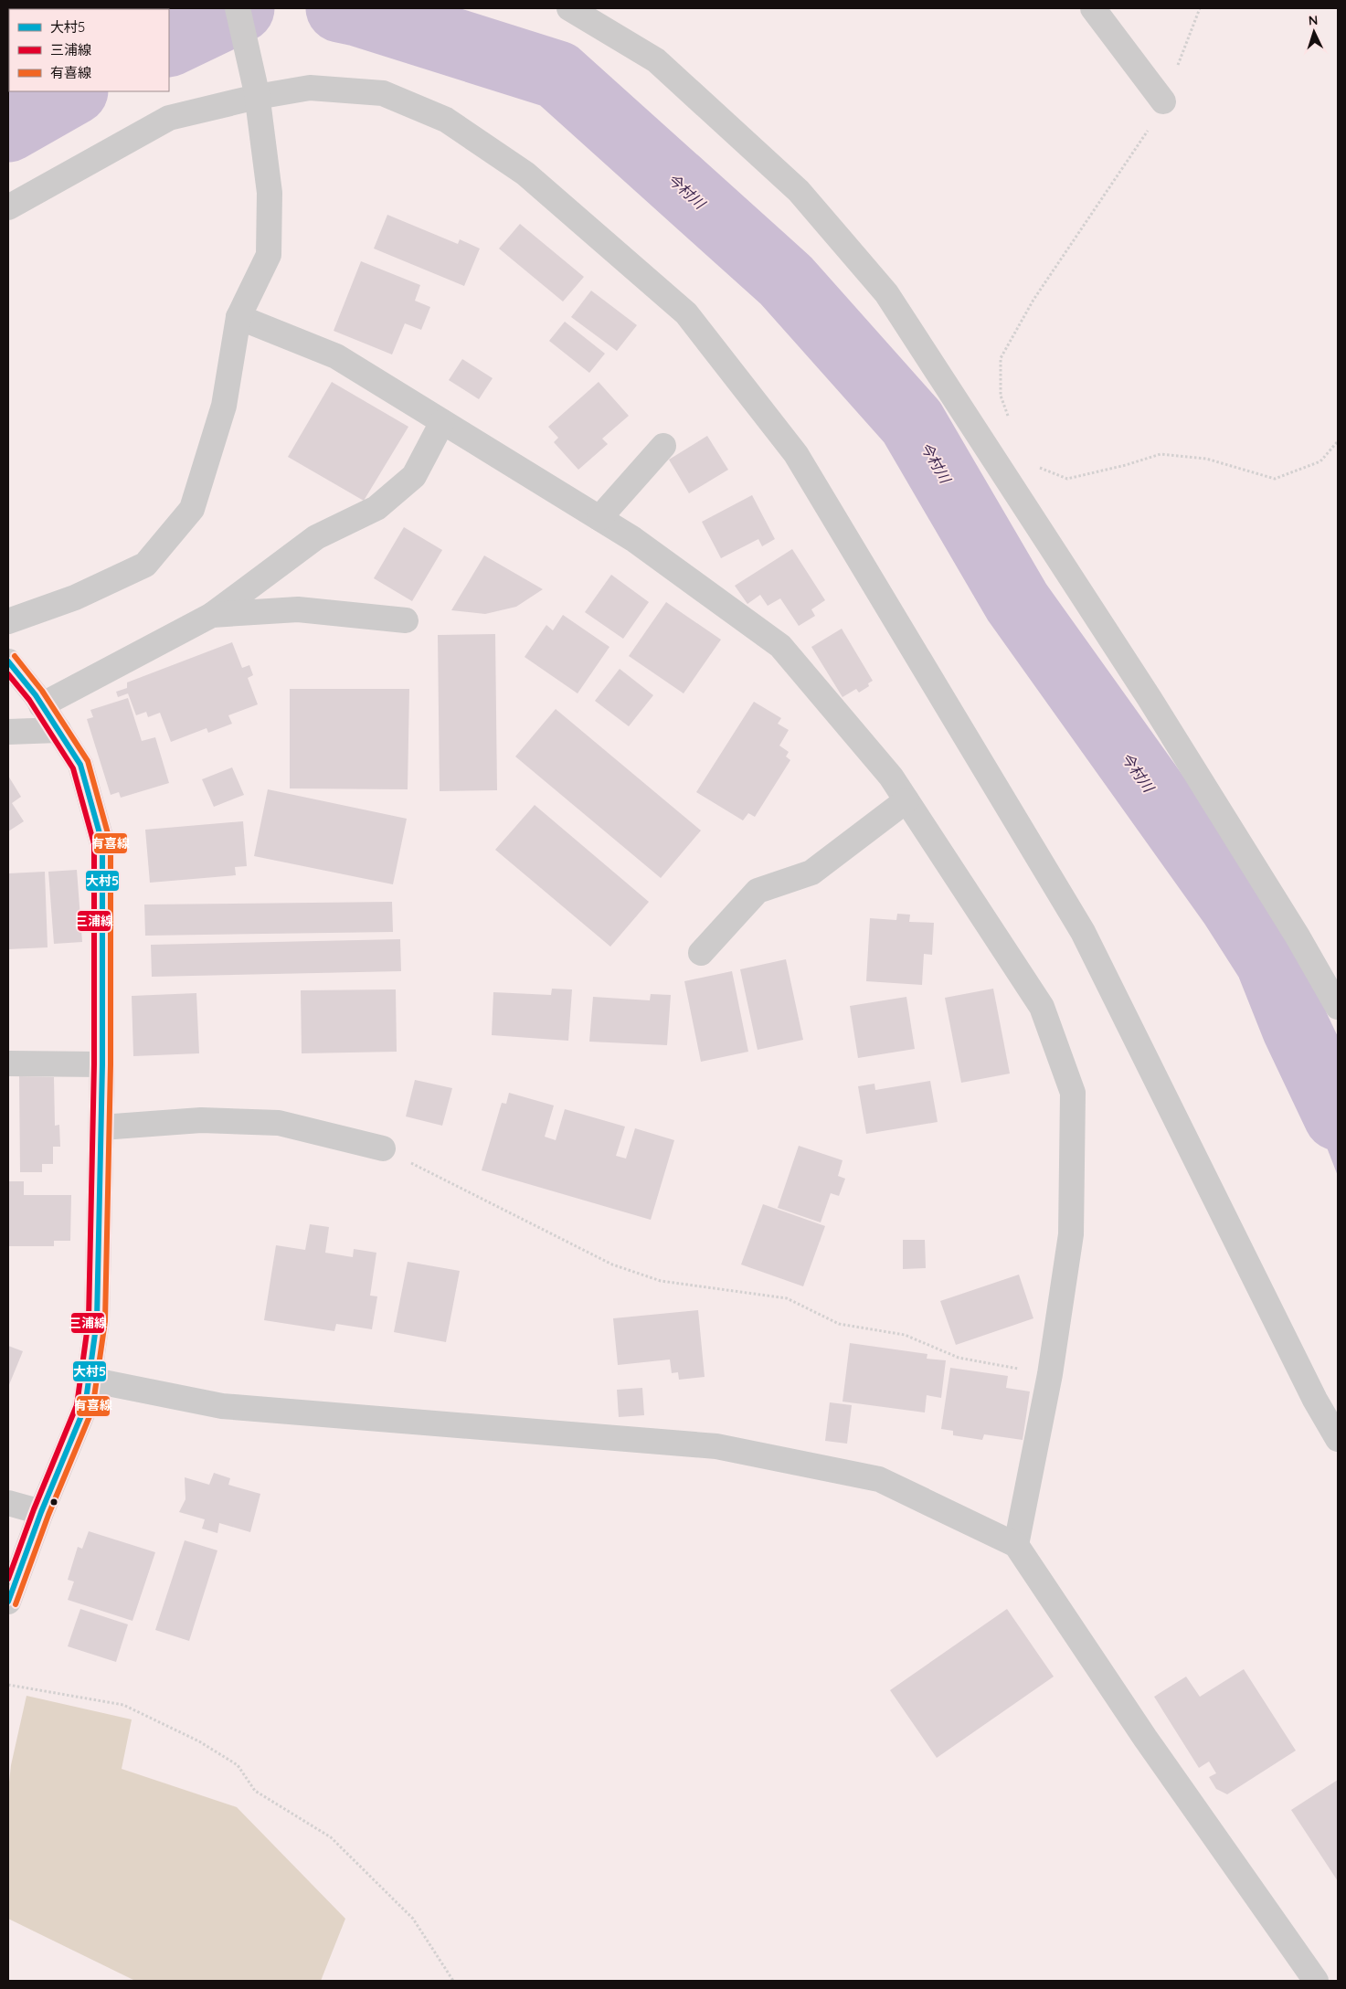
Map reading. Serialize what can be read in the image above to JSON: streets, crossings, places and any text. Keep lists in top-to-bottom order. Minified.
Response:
{"water":["今村川"],"lines":["transit line 有喜線","transit line 大村5","transit line 三浦線"],"legend":["大村5","三浦線","有喜線"],"north":"top"}
